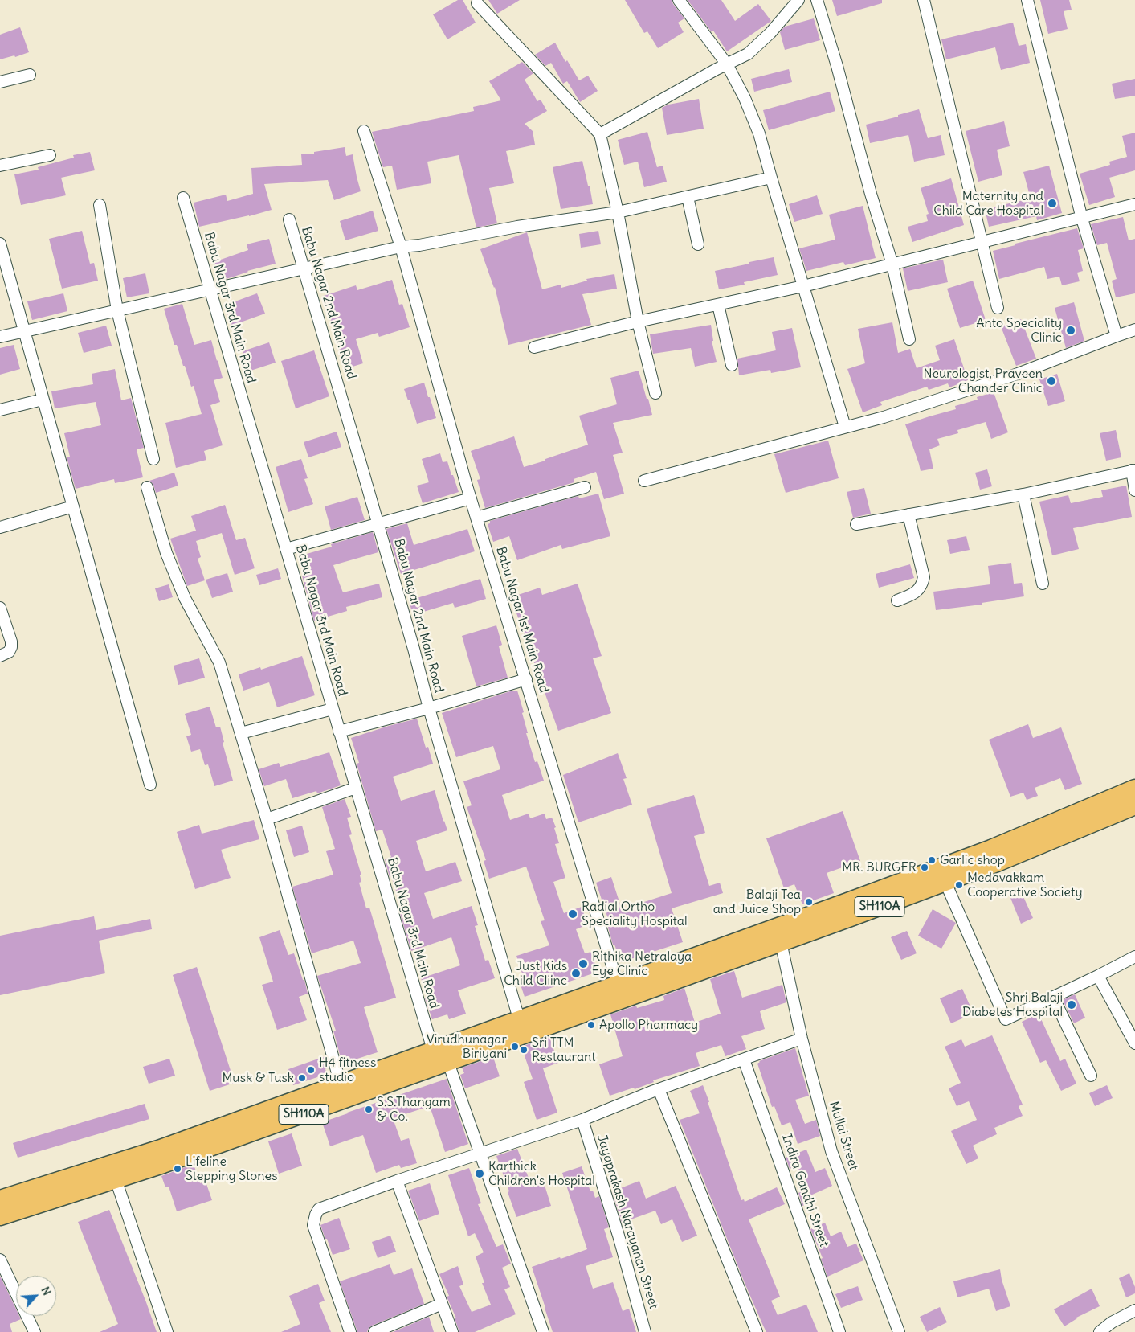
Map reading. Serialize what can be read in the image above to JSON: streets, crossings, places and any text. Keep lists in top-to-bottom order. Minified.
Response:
{"streets":{"main road":["SH110A"],"street":["Babu Nagar 2nd Main Road","Babu Nagar 3rd Main Road","Babu Nagar 1st Main Road","Mullai Street","Indira Gandhi Street","Jayaprakash Narayanan Street"]},"crossings":[["Babu Nagar 2nd Main Road","SH110A"],["Babu Nagar 3rd Main Road","SH110A"],["Babu Nagar 1st Main Road","SH110A"],["SH110A","Mullai Street"]],"places":["Maternity and Child Care Hospital","Anto Speciality Clinic","Neurologist, Praveen Chander Clinic","Garlic shop","MR. BURGER","Medavakkam Cooperative Society","Balaji Tea and Juice Shop","Radial Ortho Speciality Hospital","Rithika Netralaya Eye Clinic","Just Kids Child Cliinc","Shri Balaji Diabetes Hospital","Apollo Pharmacy","Virudhunagar Biriyani","Sri TTM Restaurant","H4 fitness studio","Musk & Tusk","S.S.Thangam & Co.","Lifeline Stepping Stones","Karthick Children's Hospital"],"north":"top right"}
